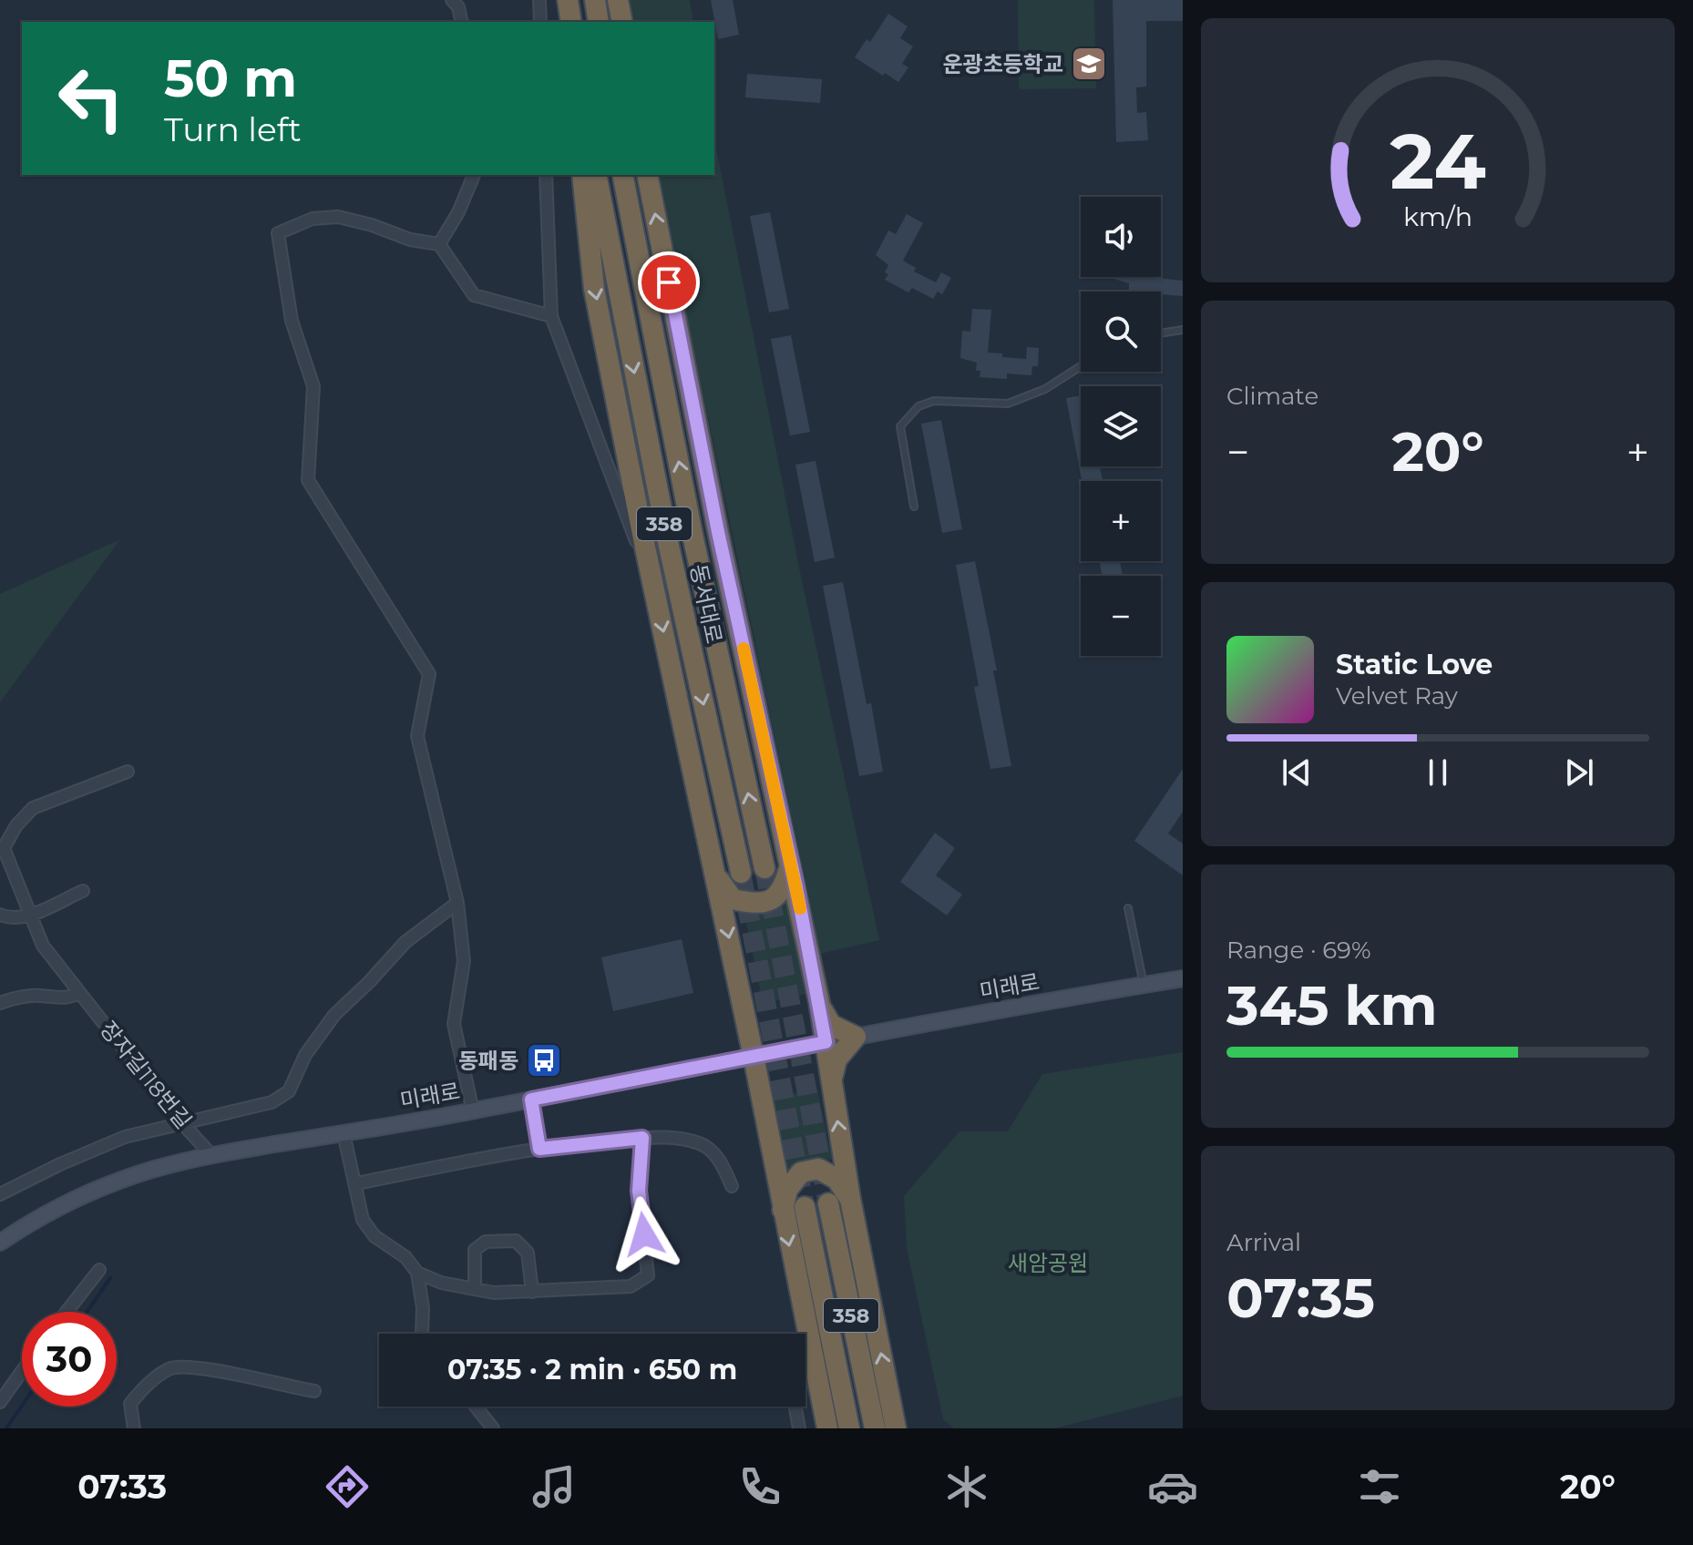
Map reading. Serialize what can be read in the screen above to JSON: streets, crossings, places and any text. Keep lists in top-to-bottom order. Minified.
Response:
{"streets":{"highway":["358","동서대로"],"main road":["미래로"],"street":["장자길118번길"]},"crossings":[["미래로","장자길118번길"]],"parks":["새암공원"],"places":{"school or university":["운광초등학교"],"bus stop":["동패동"]},"page":{"turn":["50 m","Turn left"],"map_buttons":["+","−"],"tile":["Climate",["Range · 69%","345 km"],["Arrival","07:35"]],"heat":["−","20°","+"],"song":["Static Love","Velvet Ray"],"limit":"30","trip":"07:35 · 2 min · 650 m","tabs":["07:33","20°"],"gauge":["24","km/h"]}}
